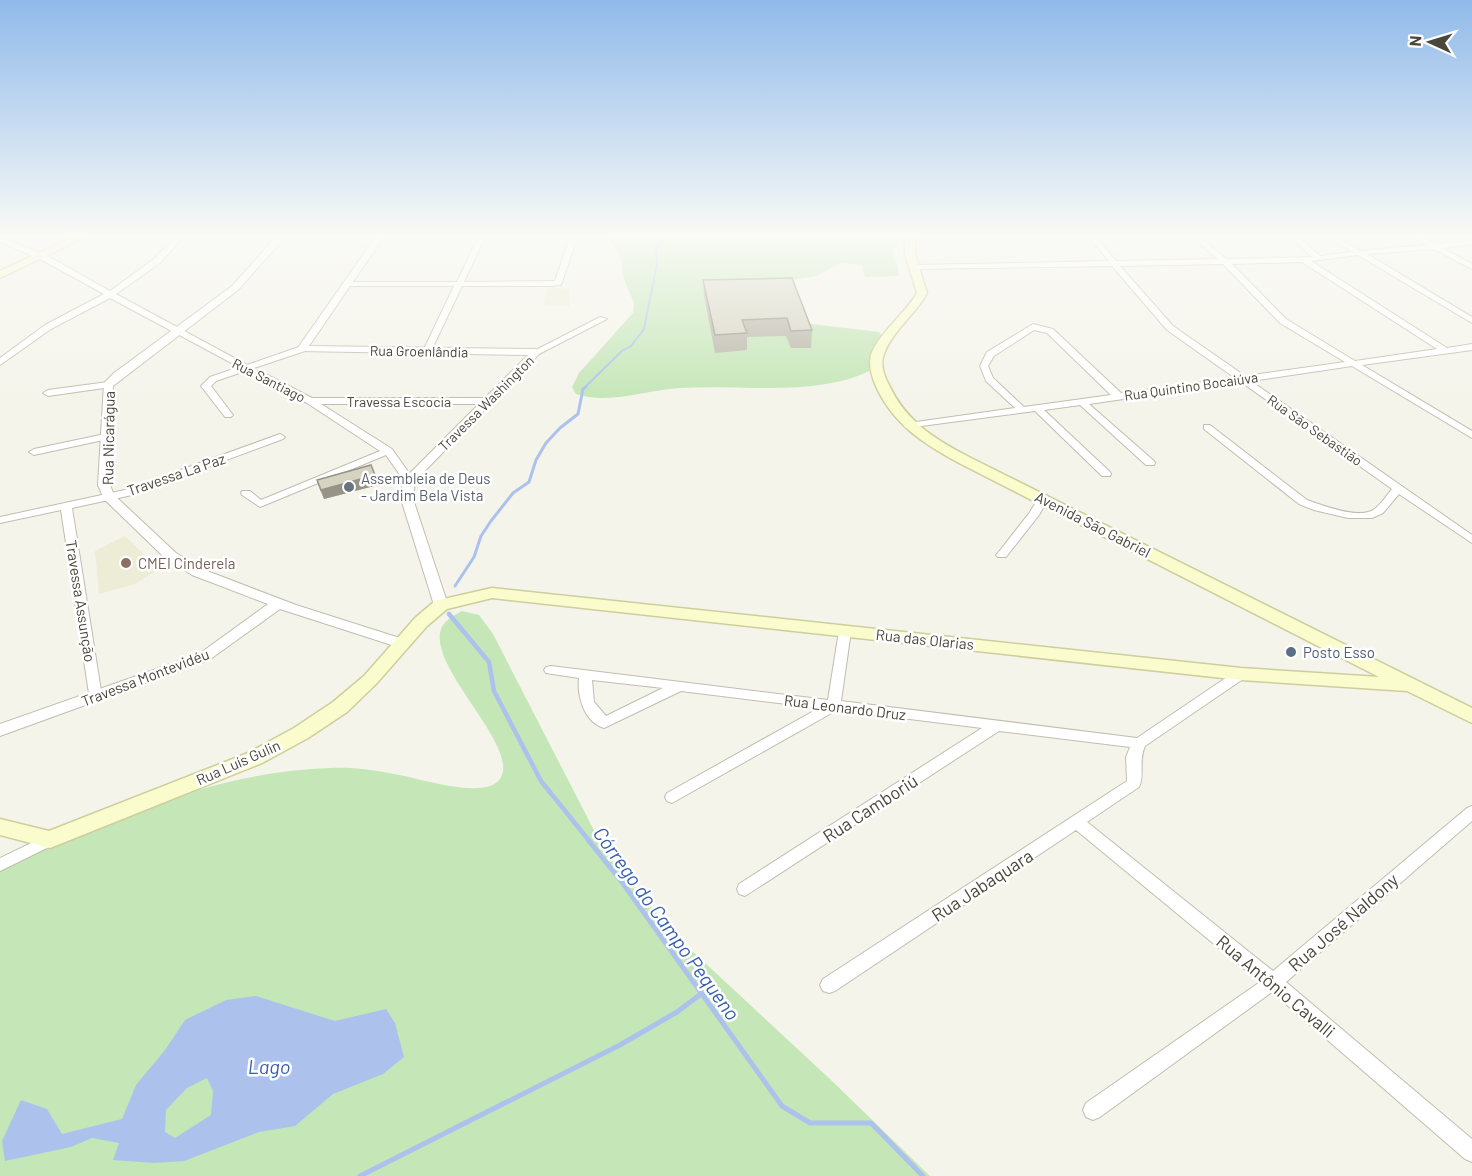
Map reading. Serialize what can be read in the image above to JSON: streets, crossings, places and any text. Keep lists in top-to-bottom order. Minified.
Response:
{"streets":{"main road":["Avenida São Gabriel","Rua das Olarias","Rua Luís Gulin"],"street":["Rua Groenlândia","Rua Santiago","Rua Quintino Bocaiúva","Travessa Escocia","Travessa Washington","Rua São Sebastião","Rua Nicarágua","Travessa La Paz","Travessa Assunção","Travessa Montevidéu","Rua Leonardo Druz","Rua Camboriú","Rua Jabaquara","Rua José Naldony","Rua Antônio Cavalli"]},"crossings":[["Rua Groenlândia","Travessa Washington"],["Rua Santiago","Travessa Escocia"],["Rua Santiago","Travessa Washington"],["Rua Santiago","Rua Nicarágua"],["Rua Quintino Bocaiúva","Rua São Sebastião"],["Rua Quintino Bocaiúva","Avenida São Gabriel"],["Travessa Escocia","Travessa Washington"],["Rua Nicarágua","Travessa La Paz"],["Rua Nicarágua","Travessa Montevidéu"],["Rua Nicarágua","Rua Luís Gulin"],["Travessa La Paz","Travessa Assunção"],["Avenida São Gabriel","Rua das Olarias"],["Travessa Assunção","Travessa Montevidéu"],["Rua das Olarias","Rua Luís Gulin"],["Rua Leonardo Druz","Rua Camboriú"],["Rua Leonardo Druz","Rua Jabaquara"],["Rua Jabaquara","Rua Antônio Cavalli"],["Rua José Naldony","Rua Antônio Cavalli"]],"water":["Córrego do Campo Pequeno","Lago"],"places":["Assembleia de Deus - Jardim Bela Vista","CMEI Cinderela","Posto Esso"],"north":"left"}
